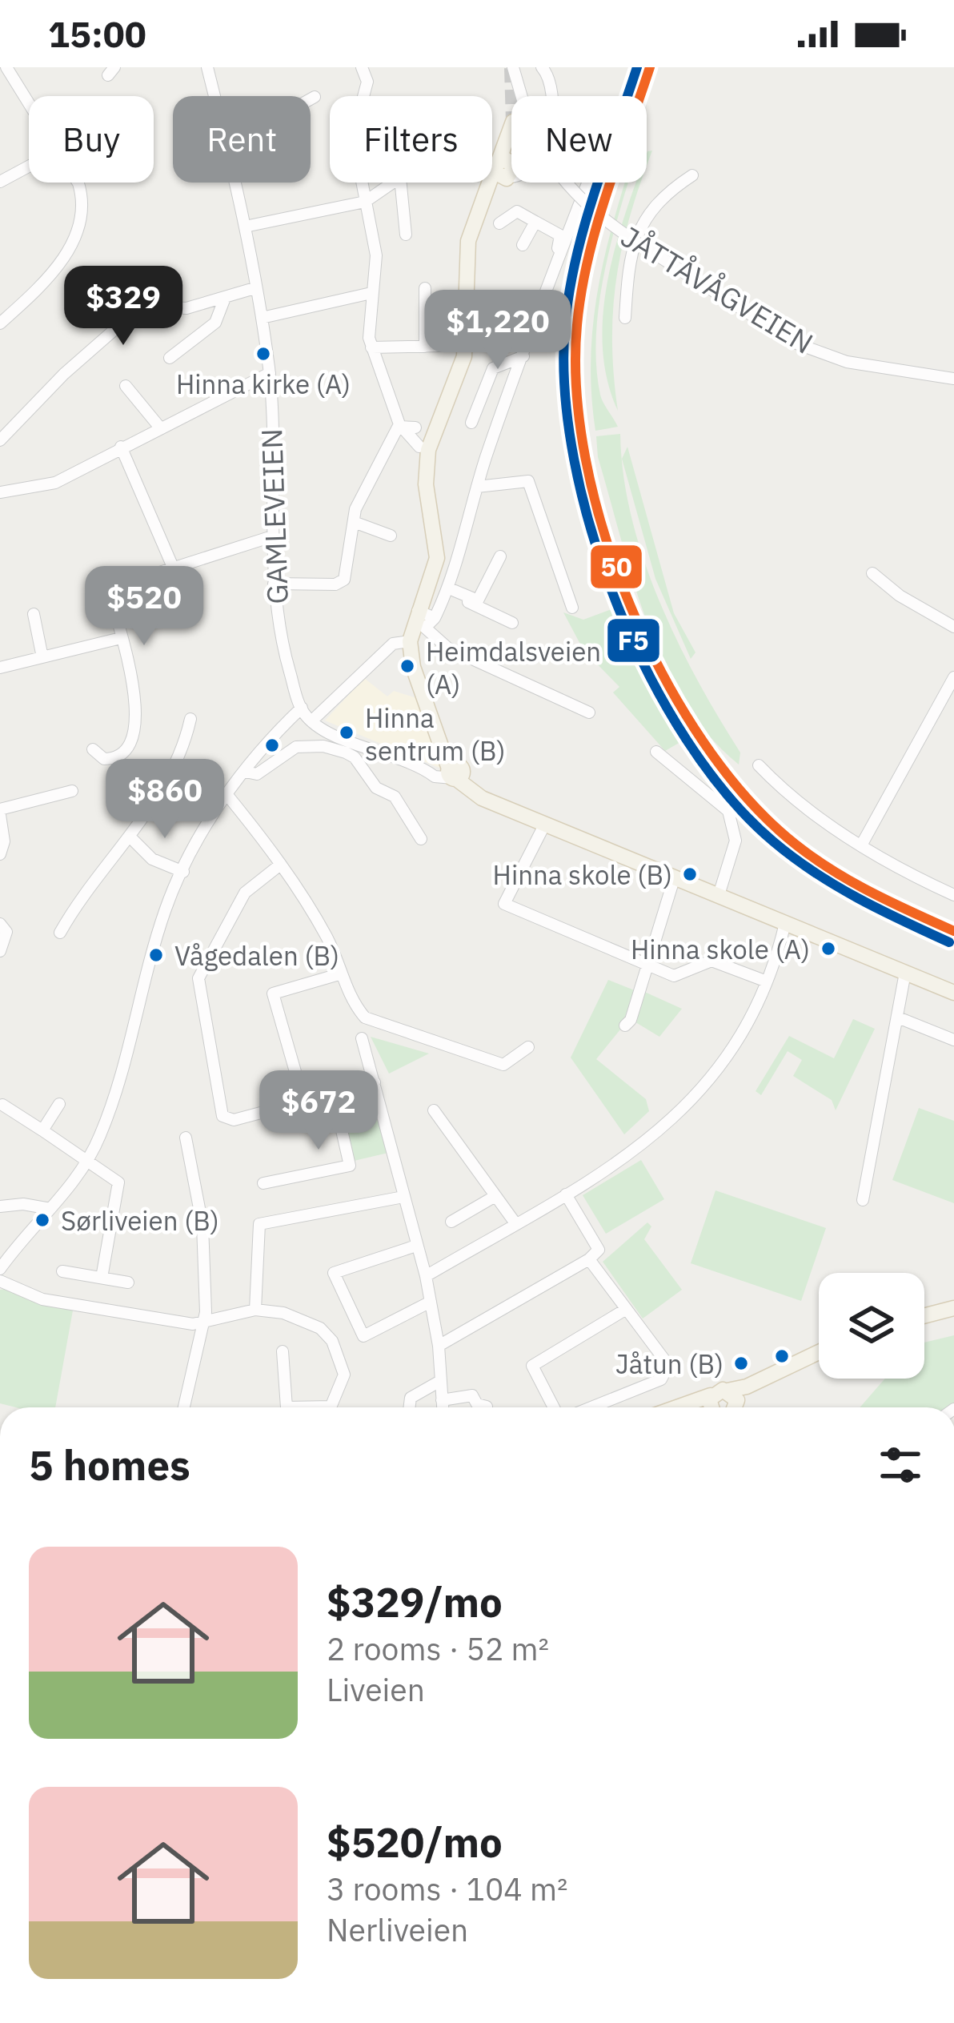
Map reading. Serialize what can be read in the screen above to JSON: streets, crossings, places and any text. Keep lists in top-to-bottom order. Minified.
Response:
{"streets":{"street":["JÅTTÅVÅGVEIEN","GAMLEVEIEN"]},"places":["Hinna kirke (A)","Heimdalsveien (A)","Hinna sentrum (B)","Hinna skole (B)","Hinna skole (A)","Vågedalen (B)","Sørliveien (B)","Jåtun (B)"],"lines":["transit line 50","transit line F5"],"page":{"status":"15:00","chip":["Buy","Rent","Filters","New"],"price":["$329","$1,220","$520","$860","$672"],"heading":"5 homes","list":[{"name":"$329/mo","note":"2 rooms · 52 m² · Liveien"},{"name":"$520/mo","note":"3 rooms · 104 m² · Nerliveien"}]}}
